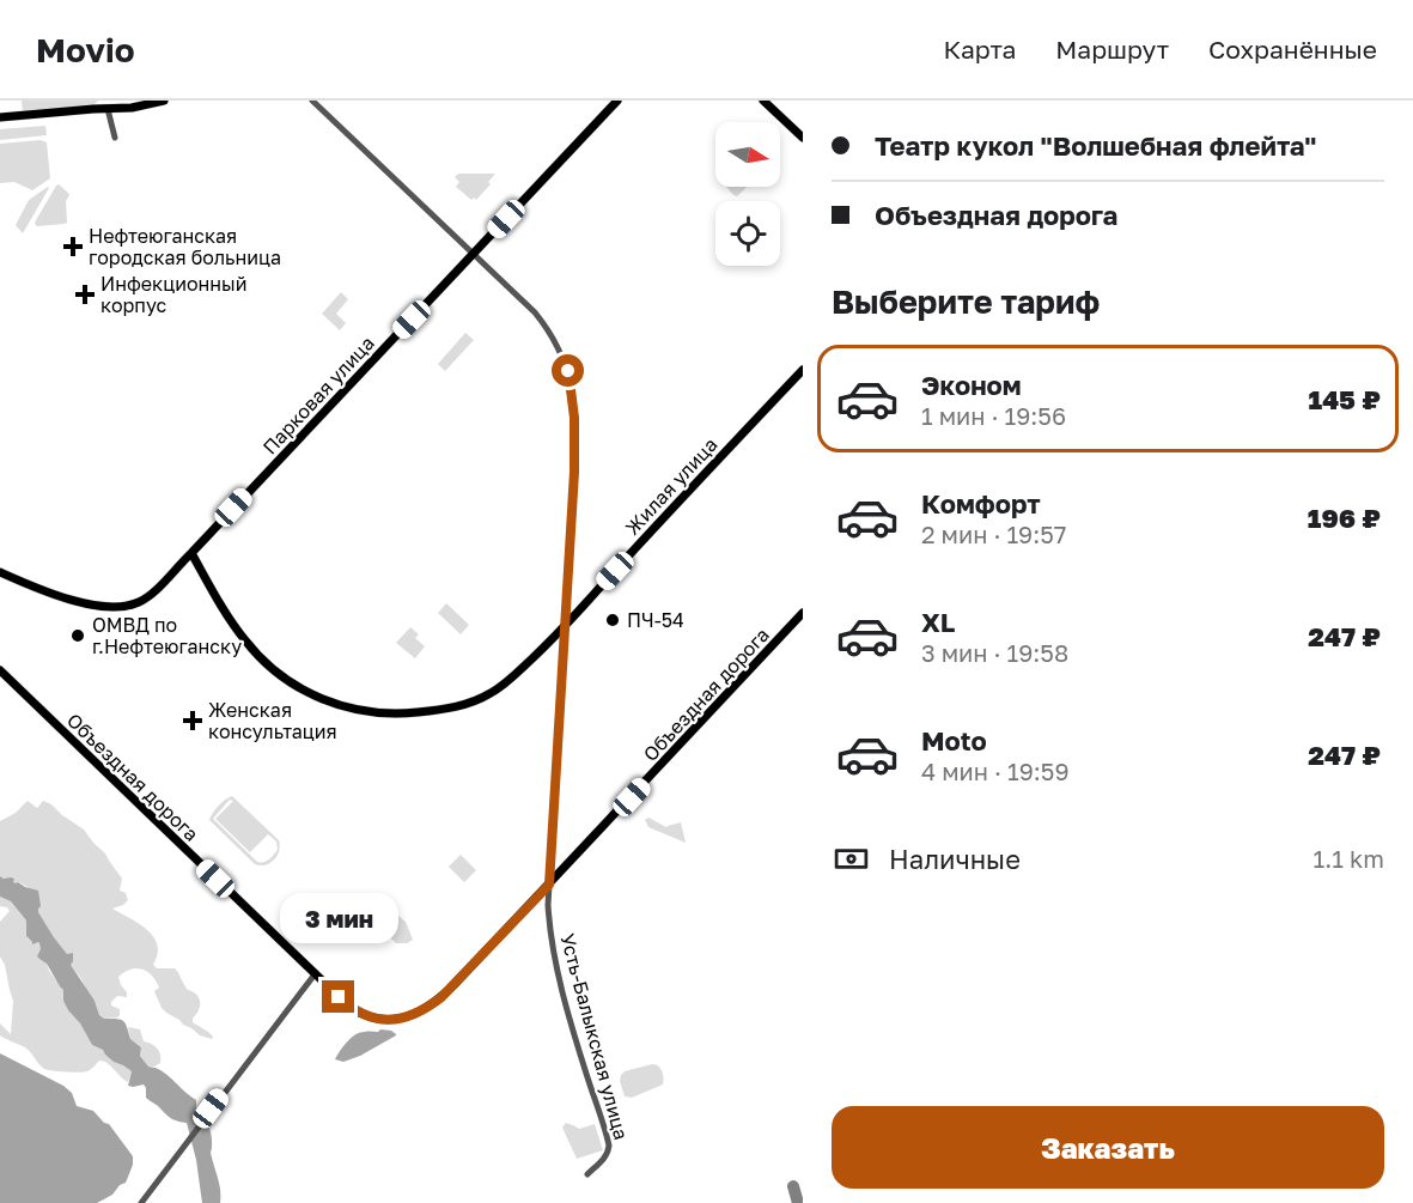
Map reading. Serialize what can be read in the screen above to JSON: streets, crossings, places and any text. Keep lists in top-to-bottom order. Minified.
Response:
{"streets":{"main road":["Парковая улица","Жилая улица","Объездная дорога"],"street":["Усть-Балыкская улица"]},"crossings":[["Парковая улица","Жилая улица"],["Парковая улица","Усть-Балыкская улица"],["Жилая улица","Усть-Балыкская улица"],["Объездная дорога","Усть-Балыкская улица"]],"places":{"health":["Нефтеюганская городская больница","Инфекционный корпус","Женская консультация"],"other":["ПЧ-54","ОМВД по г.Нефтеюганску"]},"north":"right","page":{"header":"Movio","nav":["Карта","Маршрут","Сохранённые"],"banner":["Театр кукол \"Волшебная флейта\"","Объездная дорога"],"heading":"Выберите тариф","list":[{"name":"Эконом","note":"1 мин · 19:56","value":"145 ₽"},{"name":"Комфорт","note":"2 мин · 19:57","value":"196 ₽"},{"name":"XL","note":"3 мин · 19:58","value":"247 ₽"},{"name":"Moto","note":"4 мин · 19:59","value":"247 ₽"}],"pay":["Наличные","1.1 km"],"bubble":"3 мин","buttons":"Заказать"}}
